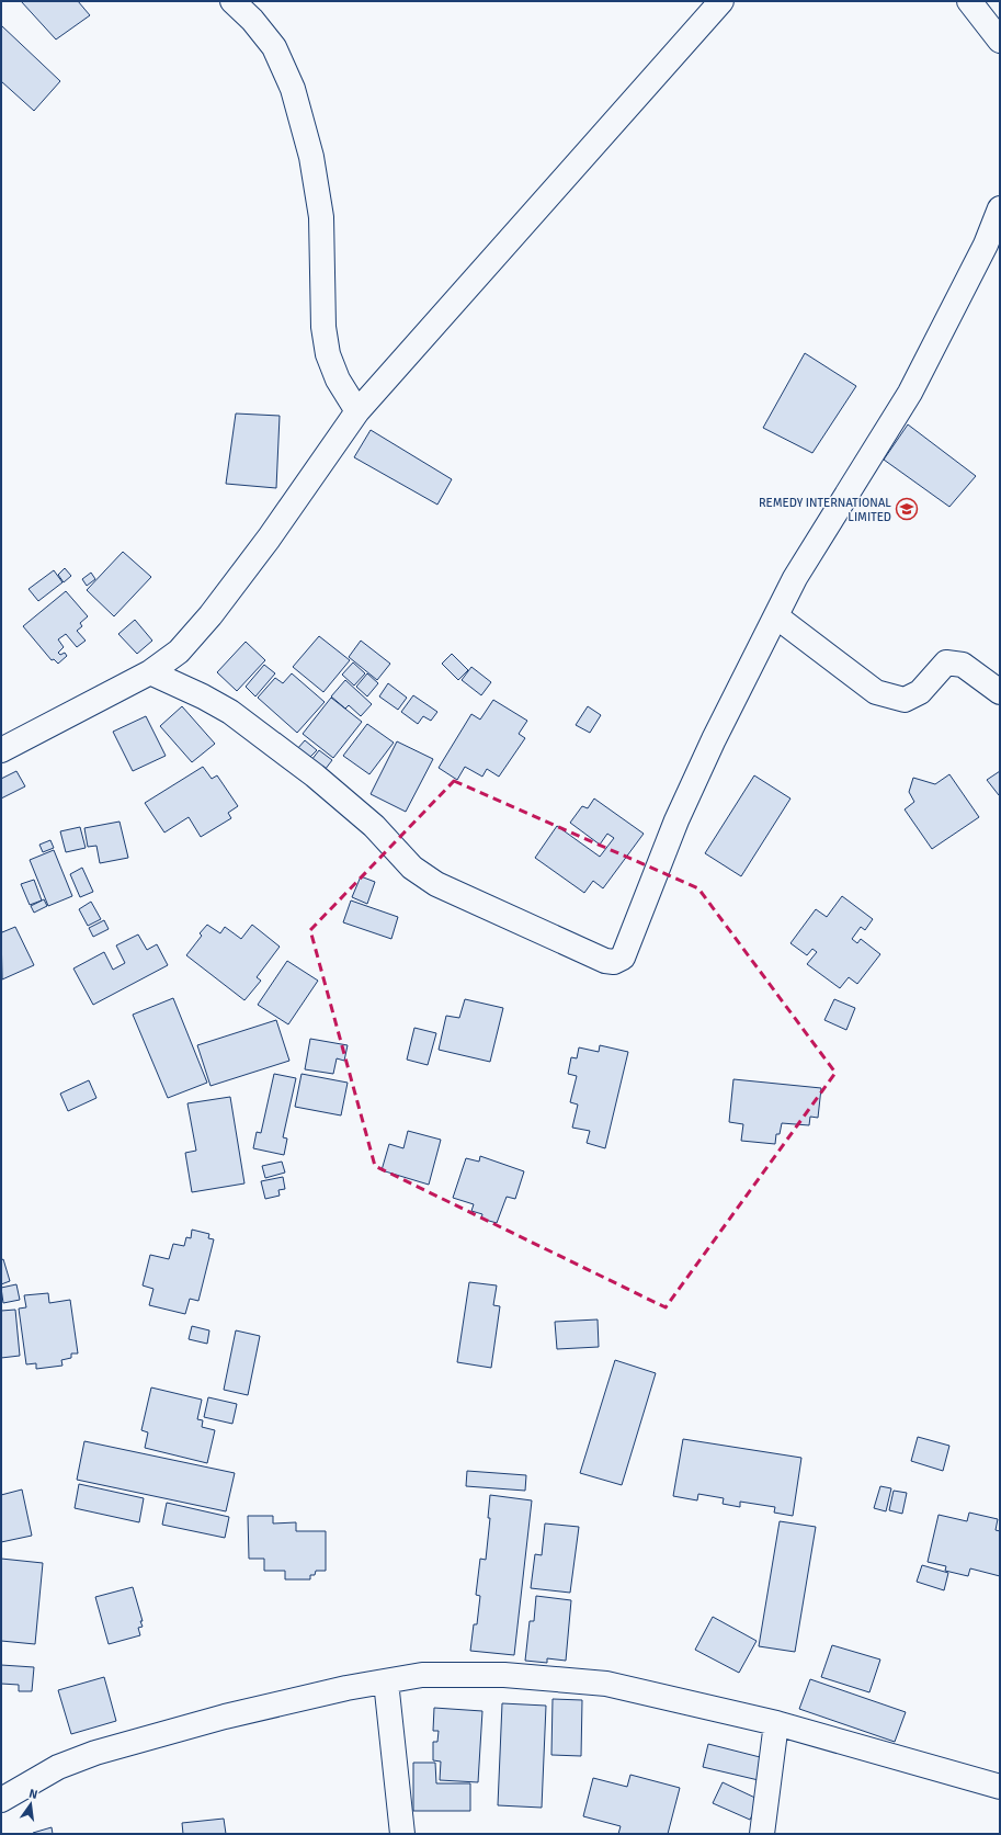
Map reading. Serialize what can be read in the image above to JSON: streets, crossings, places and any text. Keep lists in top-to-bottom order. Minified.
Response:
{"places":{"school or university":["REMEDY INTERNATIONAL LIMITED"]},"north":"top"}
